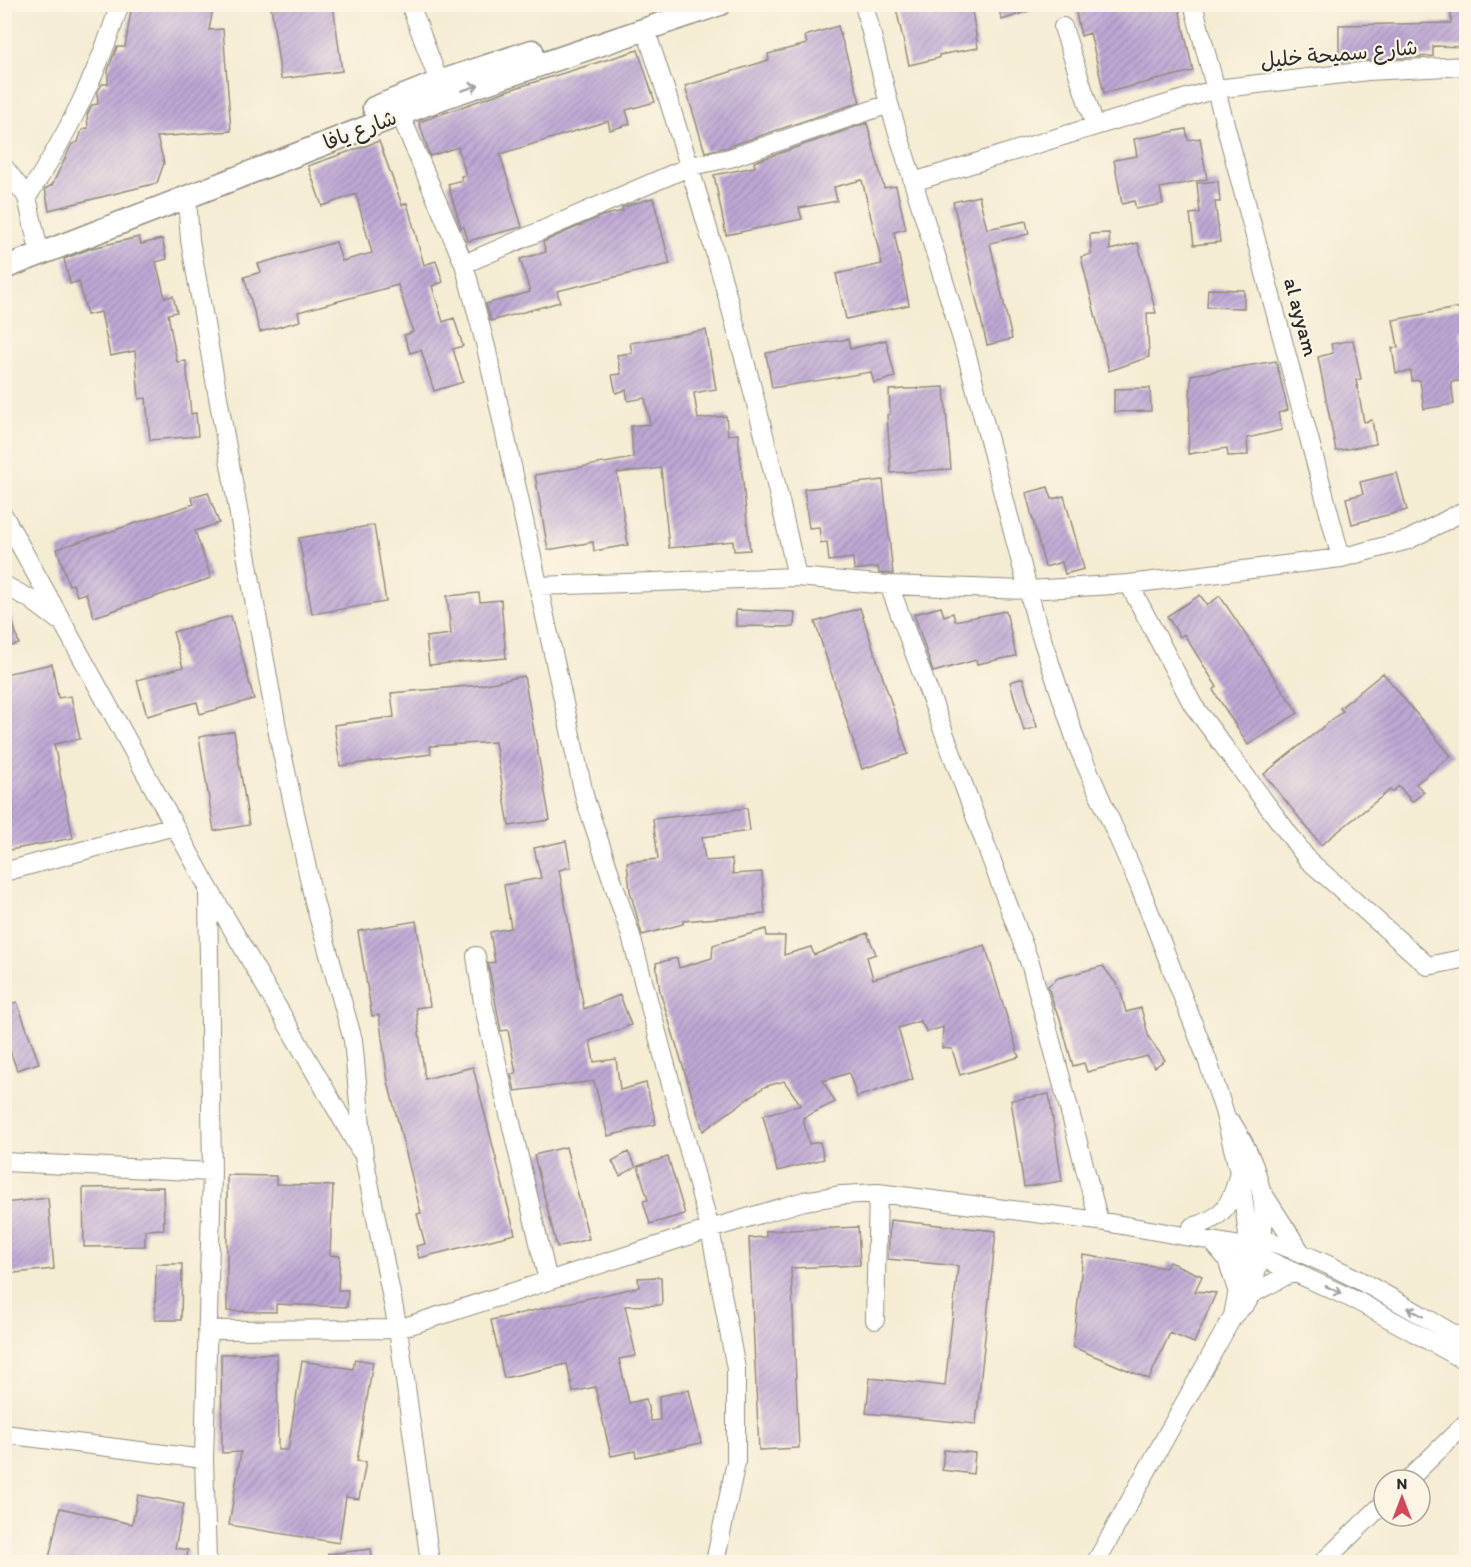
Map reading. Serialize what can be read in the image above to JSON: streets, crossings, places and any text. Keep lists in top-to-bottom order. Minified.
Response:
{"streets":{"main road":["شارع يافا"],"street":["شارع سميحة خليل","al ayyam"]},"crossings":[["شارع سميحة خليل","al ayyam"]],"north":"top"}
